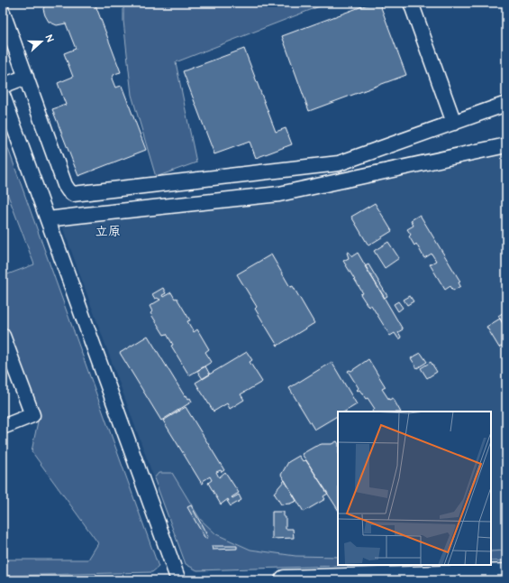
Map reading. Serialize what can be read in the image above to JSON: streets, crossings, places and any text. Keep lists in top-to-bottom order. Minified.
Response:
{"districts":["立原"],"north":"right"}
